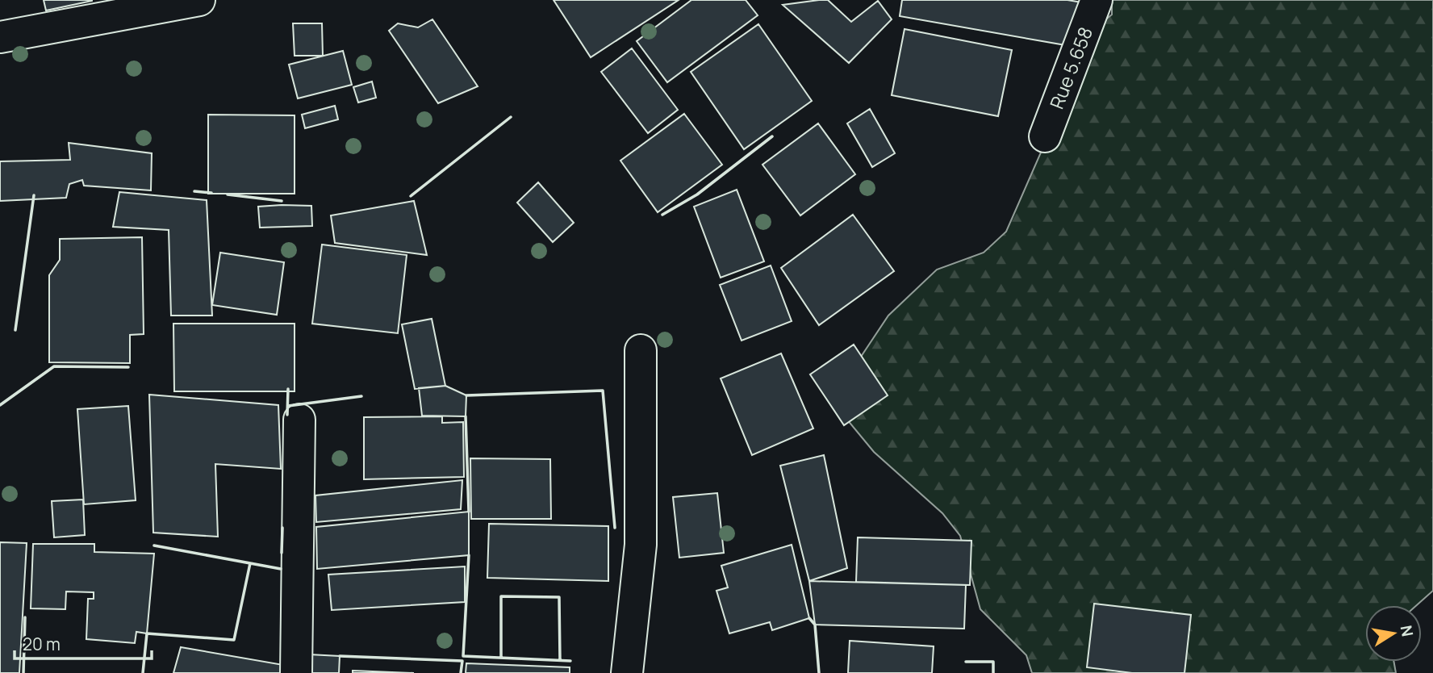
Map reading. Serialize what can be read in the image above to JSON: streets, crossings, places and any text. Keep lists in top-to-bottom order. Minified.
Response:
{"streets":{"street":["Rue 5.658"]},"scale_bar":"20 m","north":"right"}
